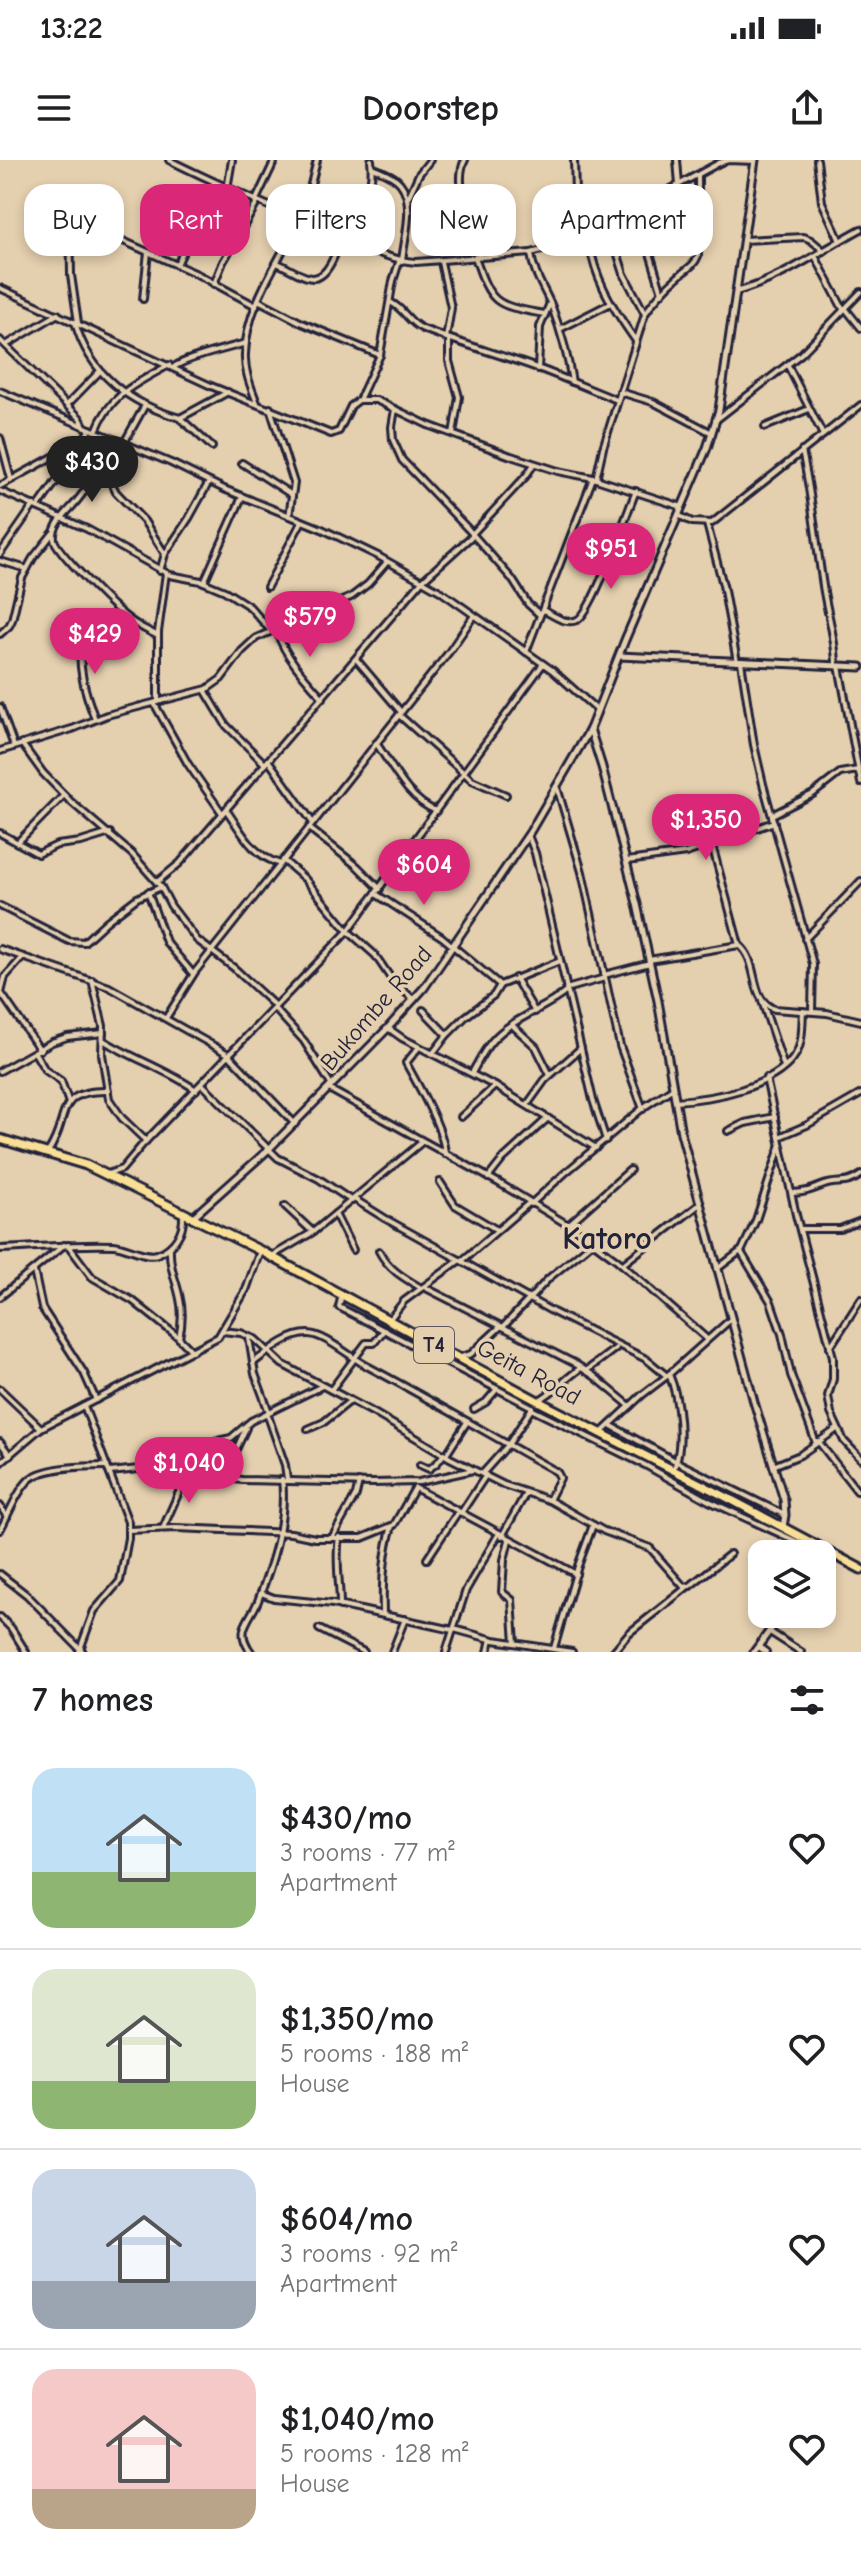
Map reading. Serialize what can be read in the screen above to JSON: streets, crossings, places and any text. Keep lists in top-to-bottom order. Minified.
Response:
{"streets":{"highway":["T4","Geita Road"],"main road":["Bukombe Road"]},"crossings":[["Bukombe Road","Geita Road"]],"districts":["Katoro"],"page":{"status":"13:22","header":"Doorstep","chip":["Buy","Rent","Filters","New","Apartment"],"price":["$430","$951","$579","$429","$1,350","$604","$1,040"],"heading":"7 homes","list":[{"name":"$430/mo","note":"3 rooms · 77 m² · Apartment"},{"name":"$1,350/mo","note":"5 rooms · 188 m² · House"},{"name":"$604/mo","note":"3 rooms · 92 m² · Apartment"},{"name":"$1,040/mo","note":"5 rooms · 128 m² · House"}]}}
